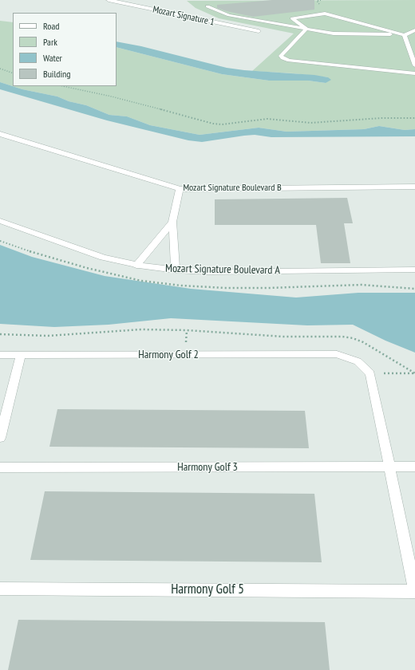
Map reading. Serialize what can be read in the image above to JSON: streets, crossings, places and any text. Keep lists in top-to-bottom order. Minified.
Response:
{"streets":{"street":["Mozart Signature 1","Mozart Signature Boulevard B","Mozart Signature Boulevard A","Harmony Golf 2","Harmony Golf 3","Harmony Golf 5"]},"legend":["Road","Park","Water","Building"]}
